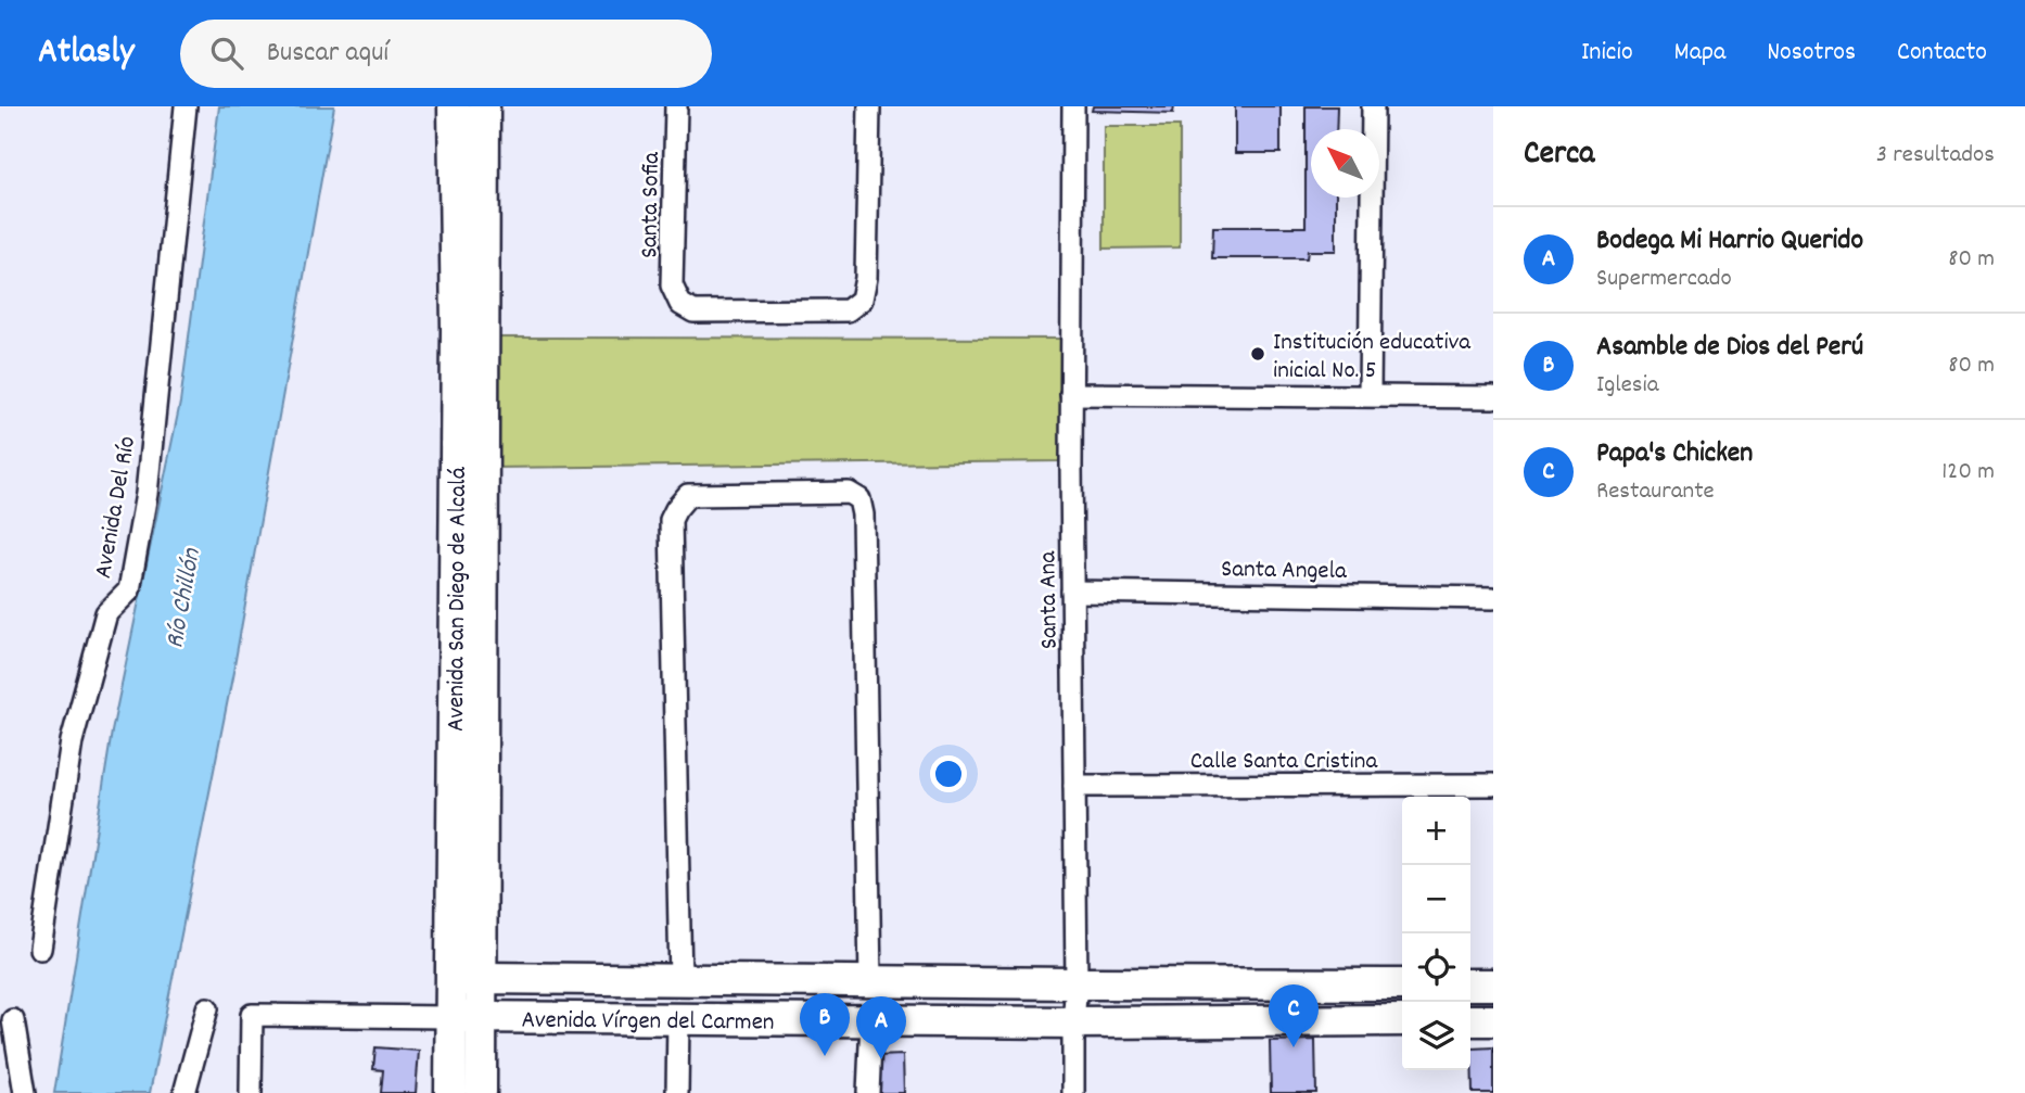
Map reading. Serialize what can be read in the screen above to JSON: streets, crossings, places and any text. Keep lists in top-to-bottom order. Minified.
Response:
{"streets":{"main road":["Avenida San Diego de Alcalá","Avenida Vírgen del Carmen"],"street":["Santa Sofia","Avenida Del Río","Santa Angela","Santa Ana","Calle Santa Cristina"]},"crossings":[["Santa Angela","Santa Ana"],["Avenida San Diego de Alcalá","Avenida Vírgen del Carmen"],["Santa Ana","Calle Santa Cristina"],["Santa Ana","Avenida Vírgen del Carmen"]],"water":["Río Chillón"],"places":["Institución educativa inicial No. 5"],"north":"top left","page":{"header":"Atlasly","search":"Buscar aquí","nav":["Inicio","Mapa","Nosotros","Contacto"],"heading":["Cerca","3 resultados"],"list":[{"mark":"A","name":"Bodega Mi Harrio Querido","note":"Supermercado","value":"80 m"},{"mark":"B","name":"Asamble de Dios del Perú","note":"Iglesia","value":"80 m"},{"mark":"C","name":"Papa's Chicken","note":"Restaurante","value":"120 m"}],"map_buttons":["+","−"],"pins":["C","B","A"]}}
